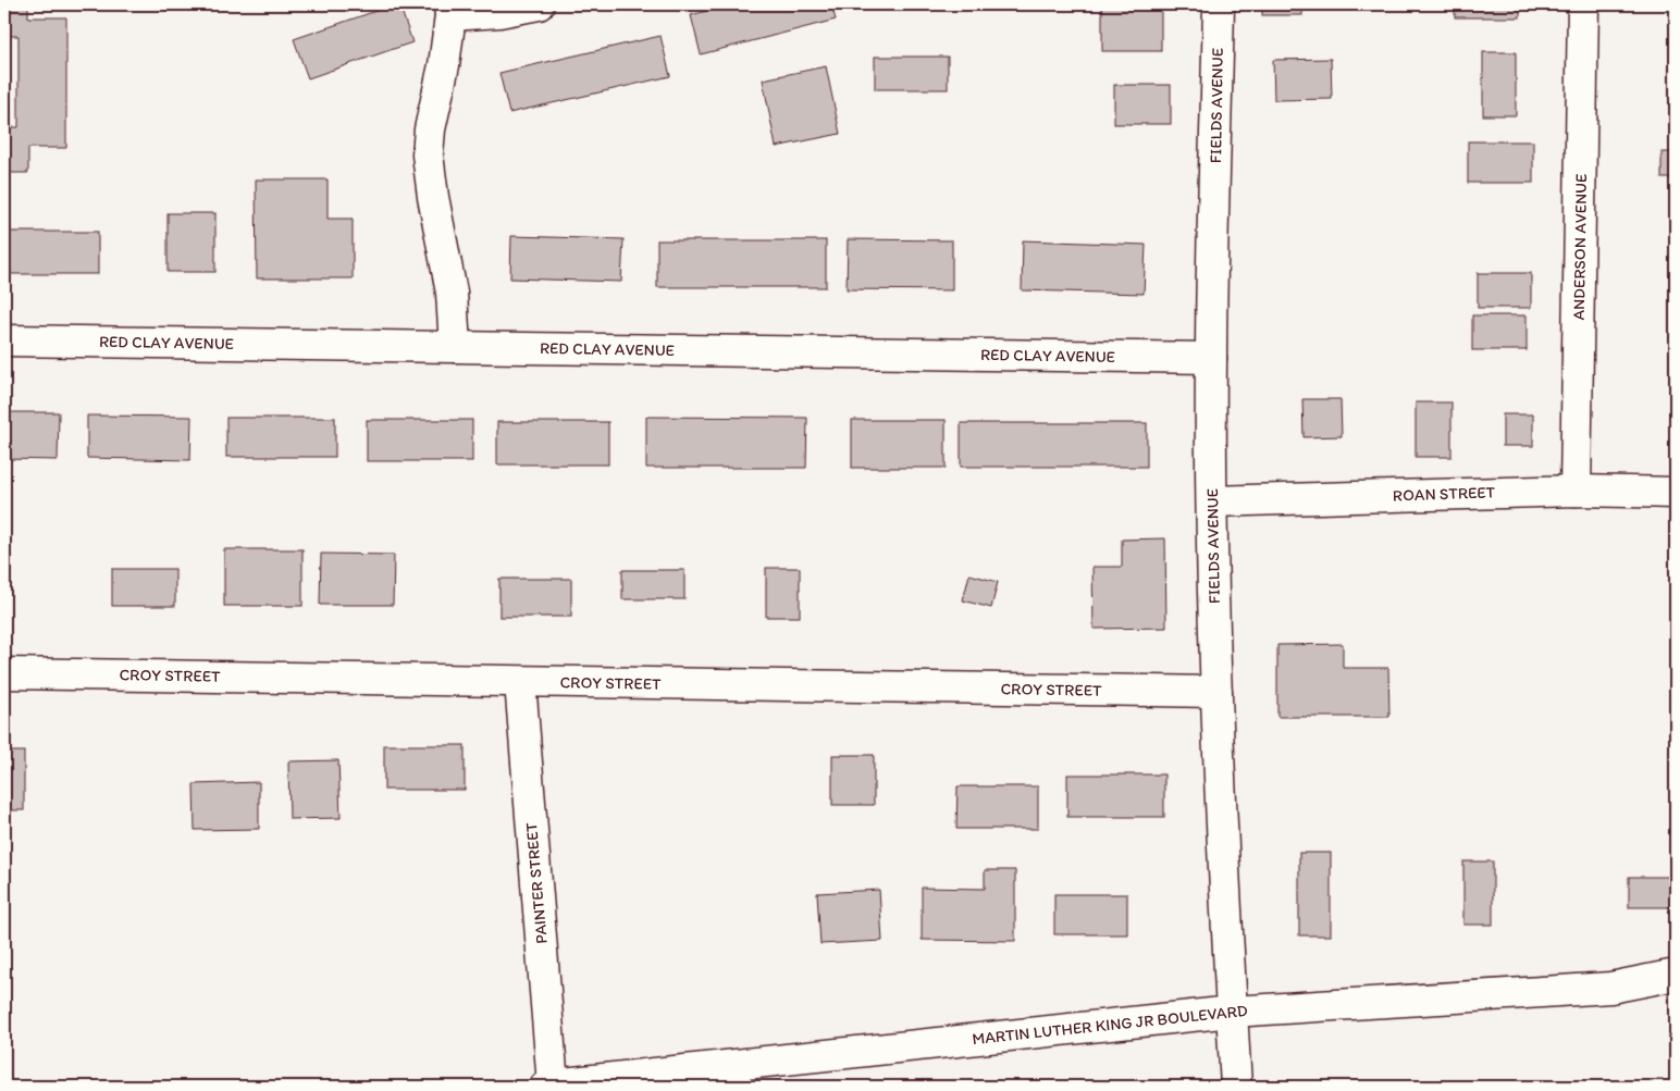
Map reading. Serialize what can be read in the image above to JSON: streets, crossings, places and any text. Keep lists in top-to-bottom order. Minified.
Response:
{"streets":{"street":["FIELDS AVENUE","ANDERSON AVENUE","RED CLAY AVENUE","ROAN STREET","CROY STREET","PAINTER STREET","MARTIN LUTHER KING JR BOULEVARD"]},"crossings":[["FIELDS AVENUE","RED CLAY AVENUE"],["FIELDS AVENUE","ROAN STREET"],["FIELDS AVENUE","CROY STREET"],["FIELDS AVENUE","MARTIN LUTHER KING JR BOULEVARD"],["ANDERSON AVENUE","ROAN STREET"],["CROY STREET","PAINTER STREET"],["PAINTER STREET","MARTIN LUTHER KING JR BOULEVARD"]]}
